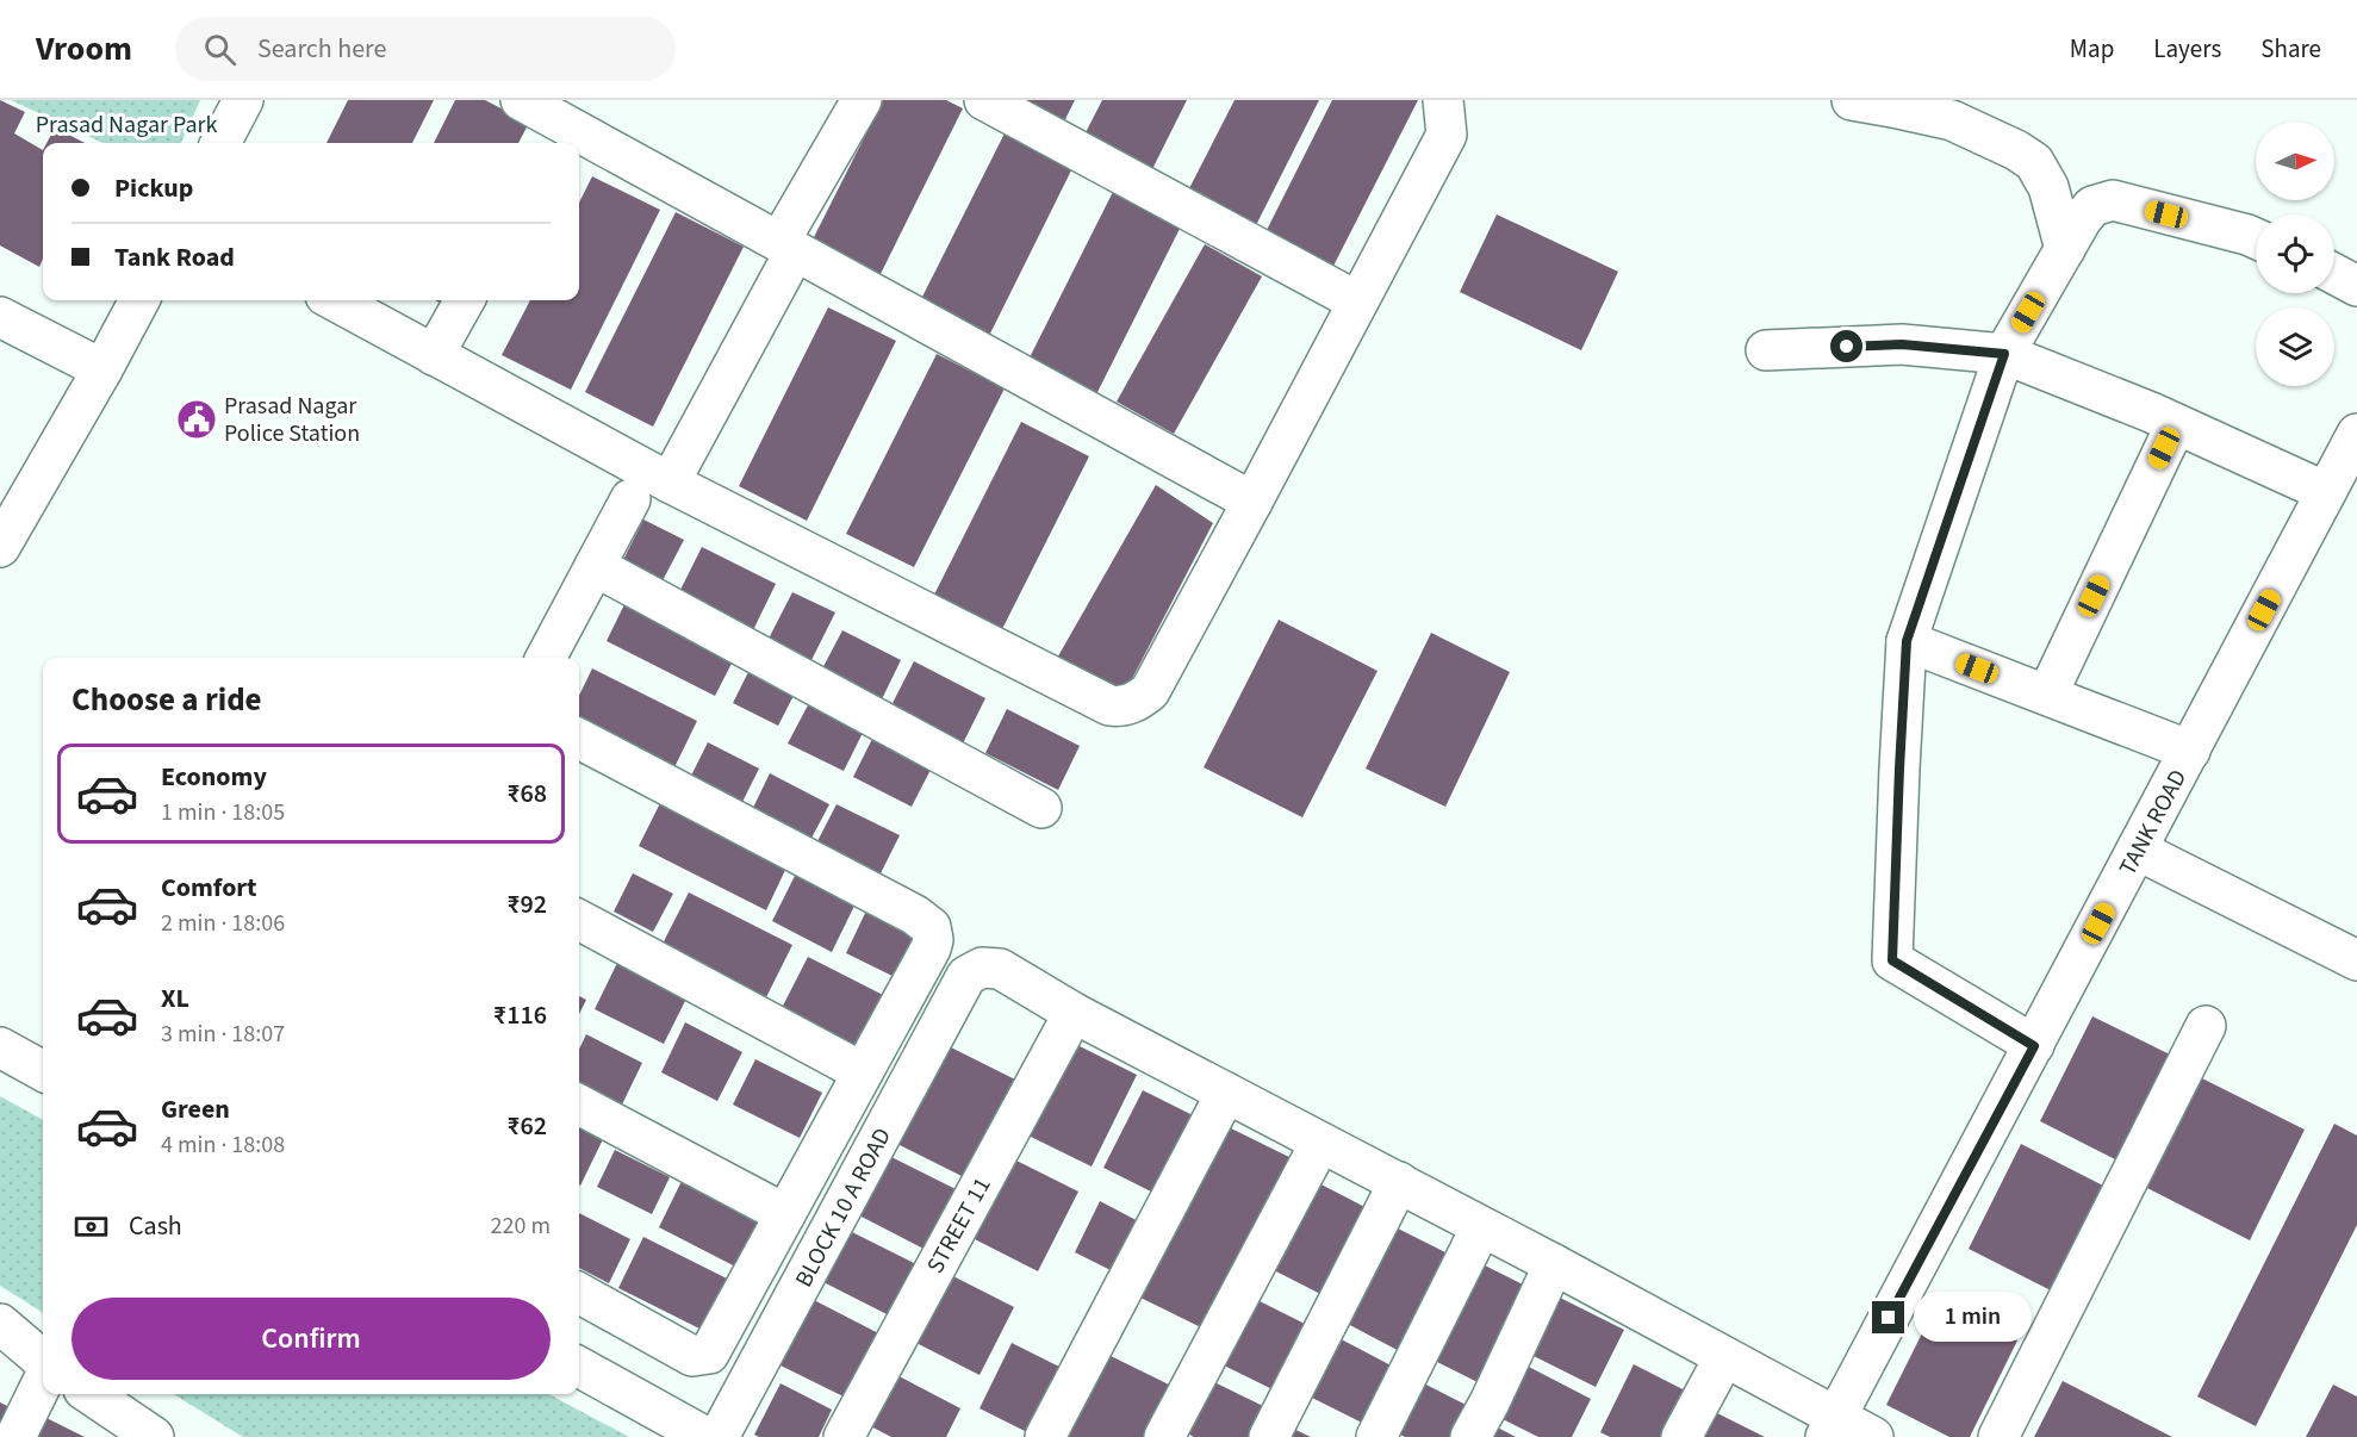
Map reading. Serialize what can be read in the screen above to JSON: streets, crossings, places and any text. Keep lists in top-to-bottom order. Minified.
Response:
{"streets":{"street":["TANK ROAD","BLOCK 10 A ROAD","STREET 11"]},"crossings":[["BLOCK 10 A ROAD","STREET 11"]],"parks":["Prasad Nagar Park"],"places":{"public building":["Prasad Nagar Police Station"]},"north":"right","page":{"header":"Vroom","search":"Search here","nav":["Map","Layers","Share"],"banner":["Pickup","Tank Road"],"heading":"Choose a ride","list":[{"name":"Economy","note":"1 min · 18:05","value":"₹68"},{"name":"Comfort","note":"2 min · 18:06","value":"₹92"},{"name":"XL","note":"3 min · 18:07","value":"₹116"},{"name":"Green","note":"4 min · 18:08","value":"₹62"}],"pay":["Cash","220 m"],"buttons":"Confirm","bubble":"1 min"}}
